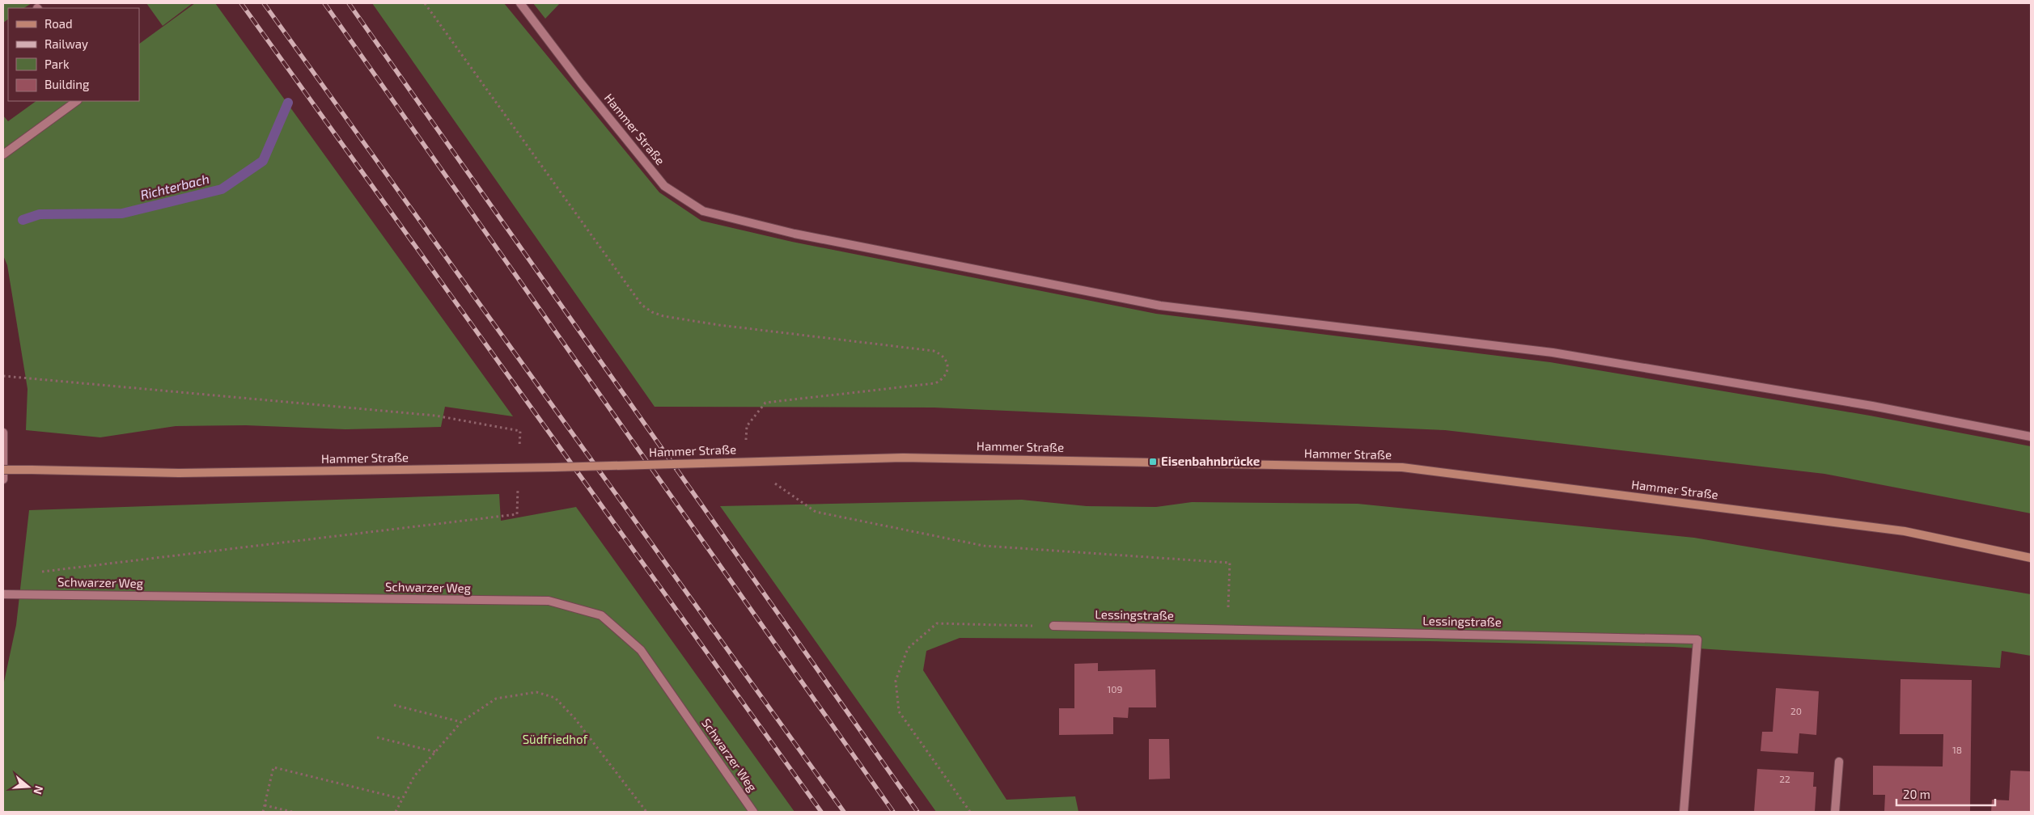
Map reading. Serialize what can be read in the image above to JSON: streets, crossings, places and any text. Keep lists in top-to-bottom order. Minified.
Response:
{"streets":{"main road":["Hammer Straße"],"street":["Schwarzer Weg","Lessingstraße"]},"water":["Richterbach"],"parks":["Südfriedhof"],"places":{"transit":["Eisenbahnbrücke"]},"house_numbers":["109","20","18","22"],"legend":["Road","Railway","Park","Building"],"scale_bar":"20 m","north":"right"}
